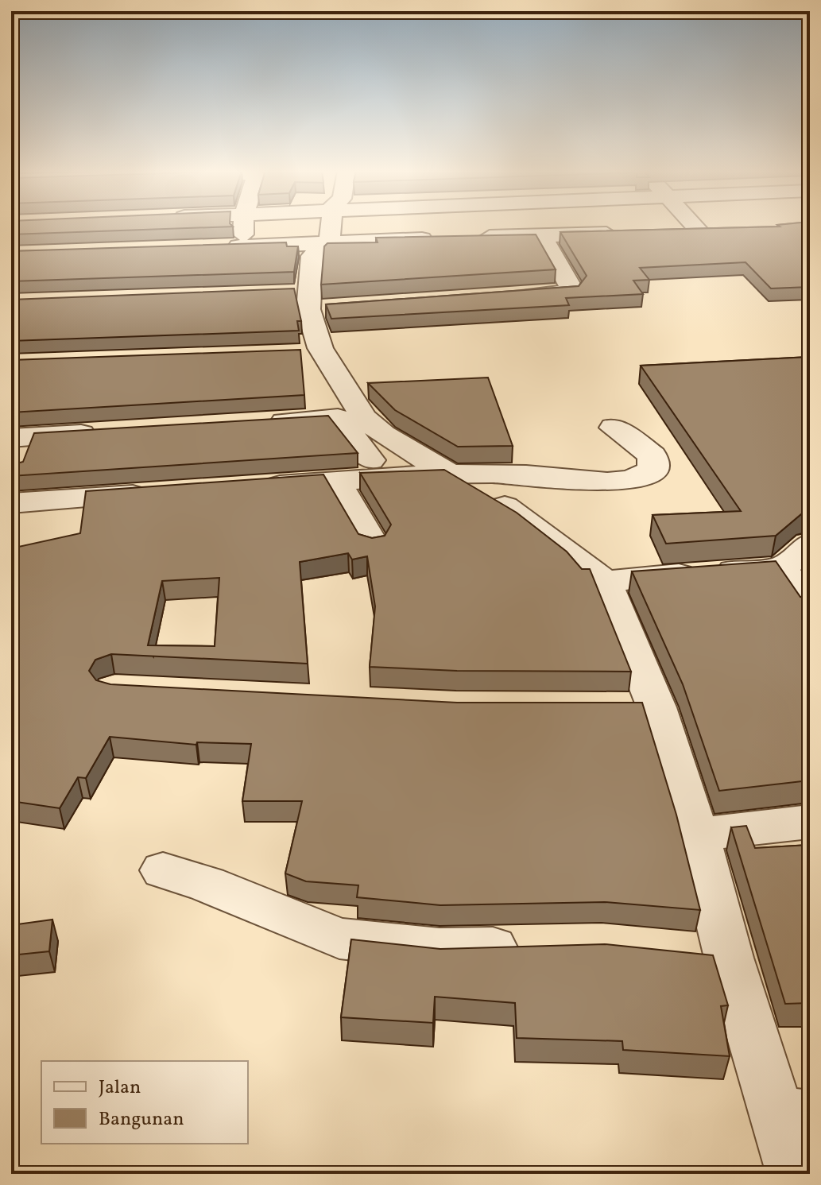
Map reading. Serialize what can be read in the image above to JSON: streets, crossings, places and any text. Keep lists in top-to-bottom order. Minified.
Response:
{"legend":["Jalan","Bangunan"]}
